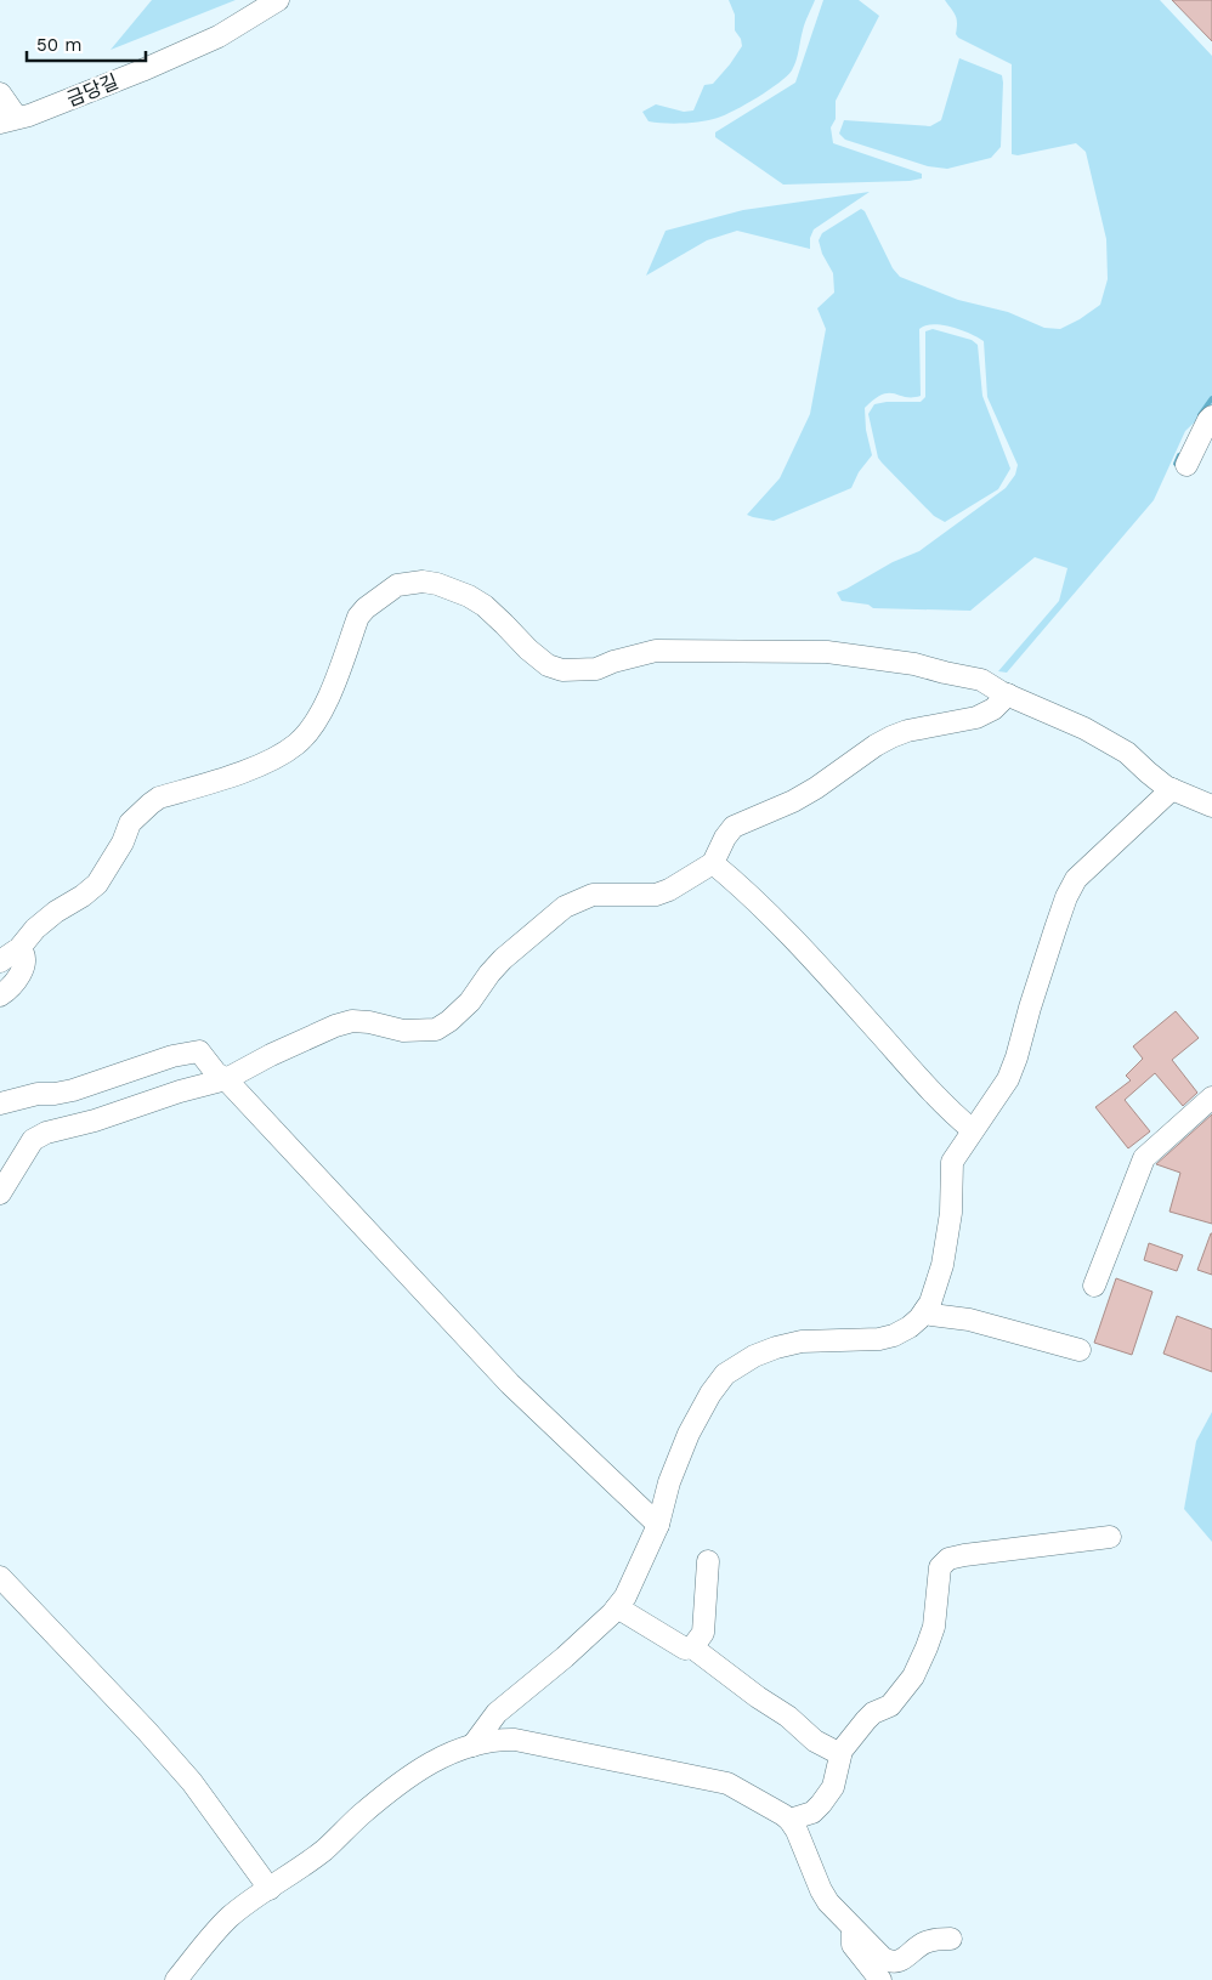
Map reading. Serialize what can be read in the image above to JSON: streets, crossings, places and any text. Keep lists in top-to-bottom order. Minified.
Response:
{"streets":{"street":["금당길"]},"scale_bar":"50 m"}
